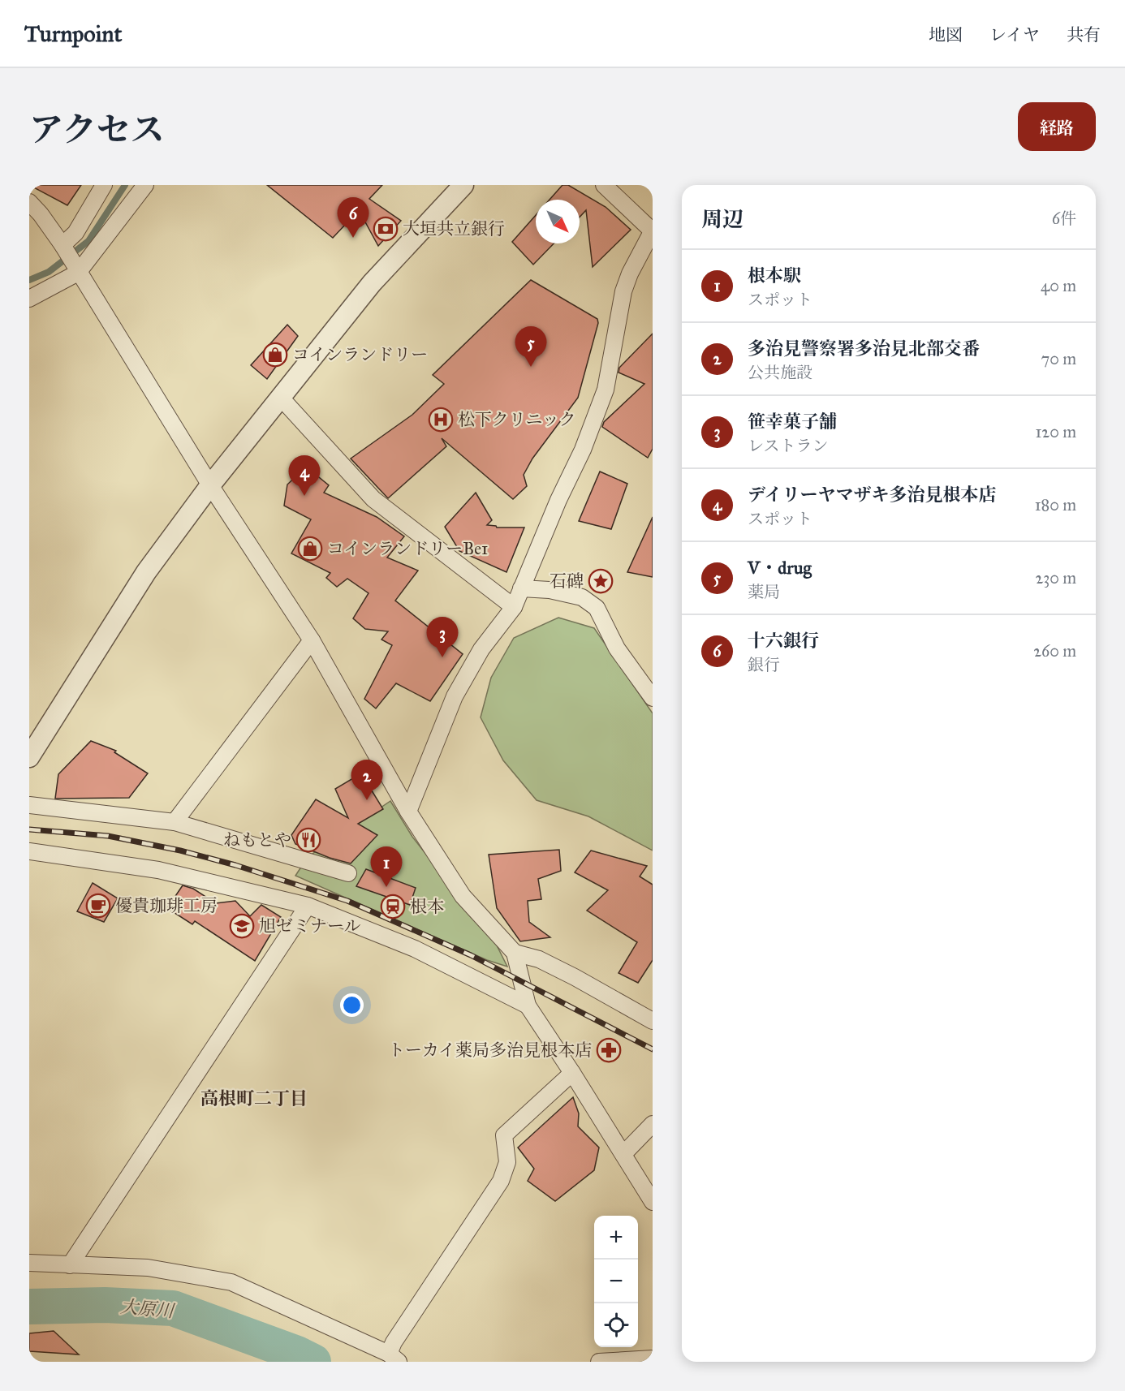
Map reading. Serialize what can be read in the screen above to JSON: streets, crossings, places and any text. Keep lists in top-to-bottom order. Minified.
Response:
{"districts":["高根町二丁目"],"water":["大原川"],"places":{"bank":["大垣共立銀行"],"shop":["コインランドリー","コインランドリーBe1"],"hospital":["松下クリニック"],"place":["石碑"],"restaurant":["ねもとや"],"cafe":["優貴珈琲工房"],"station":["根本"],"school or university":["旭ゼミナール"],"pharmacy":["トーカイ薬局多治見根本店"]},"north":"bottom right","page":{"header":"Turnpoint","nav":["地図","レイヤ","共有"],"title":"アクセス","buttons":"経路","heading":["周辺","6件"],"pins":["6","5","4","3","2","1"],"list":[{"mark":"1","name":"根本駅","note":"スポット","value":"40 m"},{"mark":"2","name":"多治見警察署多治見北部交番","note":"公共施設","value":"70 m"},{"mark":"3","name":"笹幸菓子舗","note":"レストラン","value":"120 m"},{"mark":"4","name":"デイリーヤマザキ多治見根本店","note":"スポット","value":"180 m"},{"mark":"5","name":"V・drug","note":"薬局","value":"230 m"},{"mark":"6","name":"十六銀行","note":"銀行","value":"260 m"}],"map_buttons":["+","−"]}}
